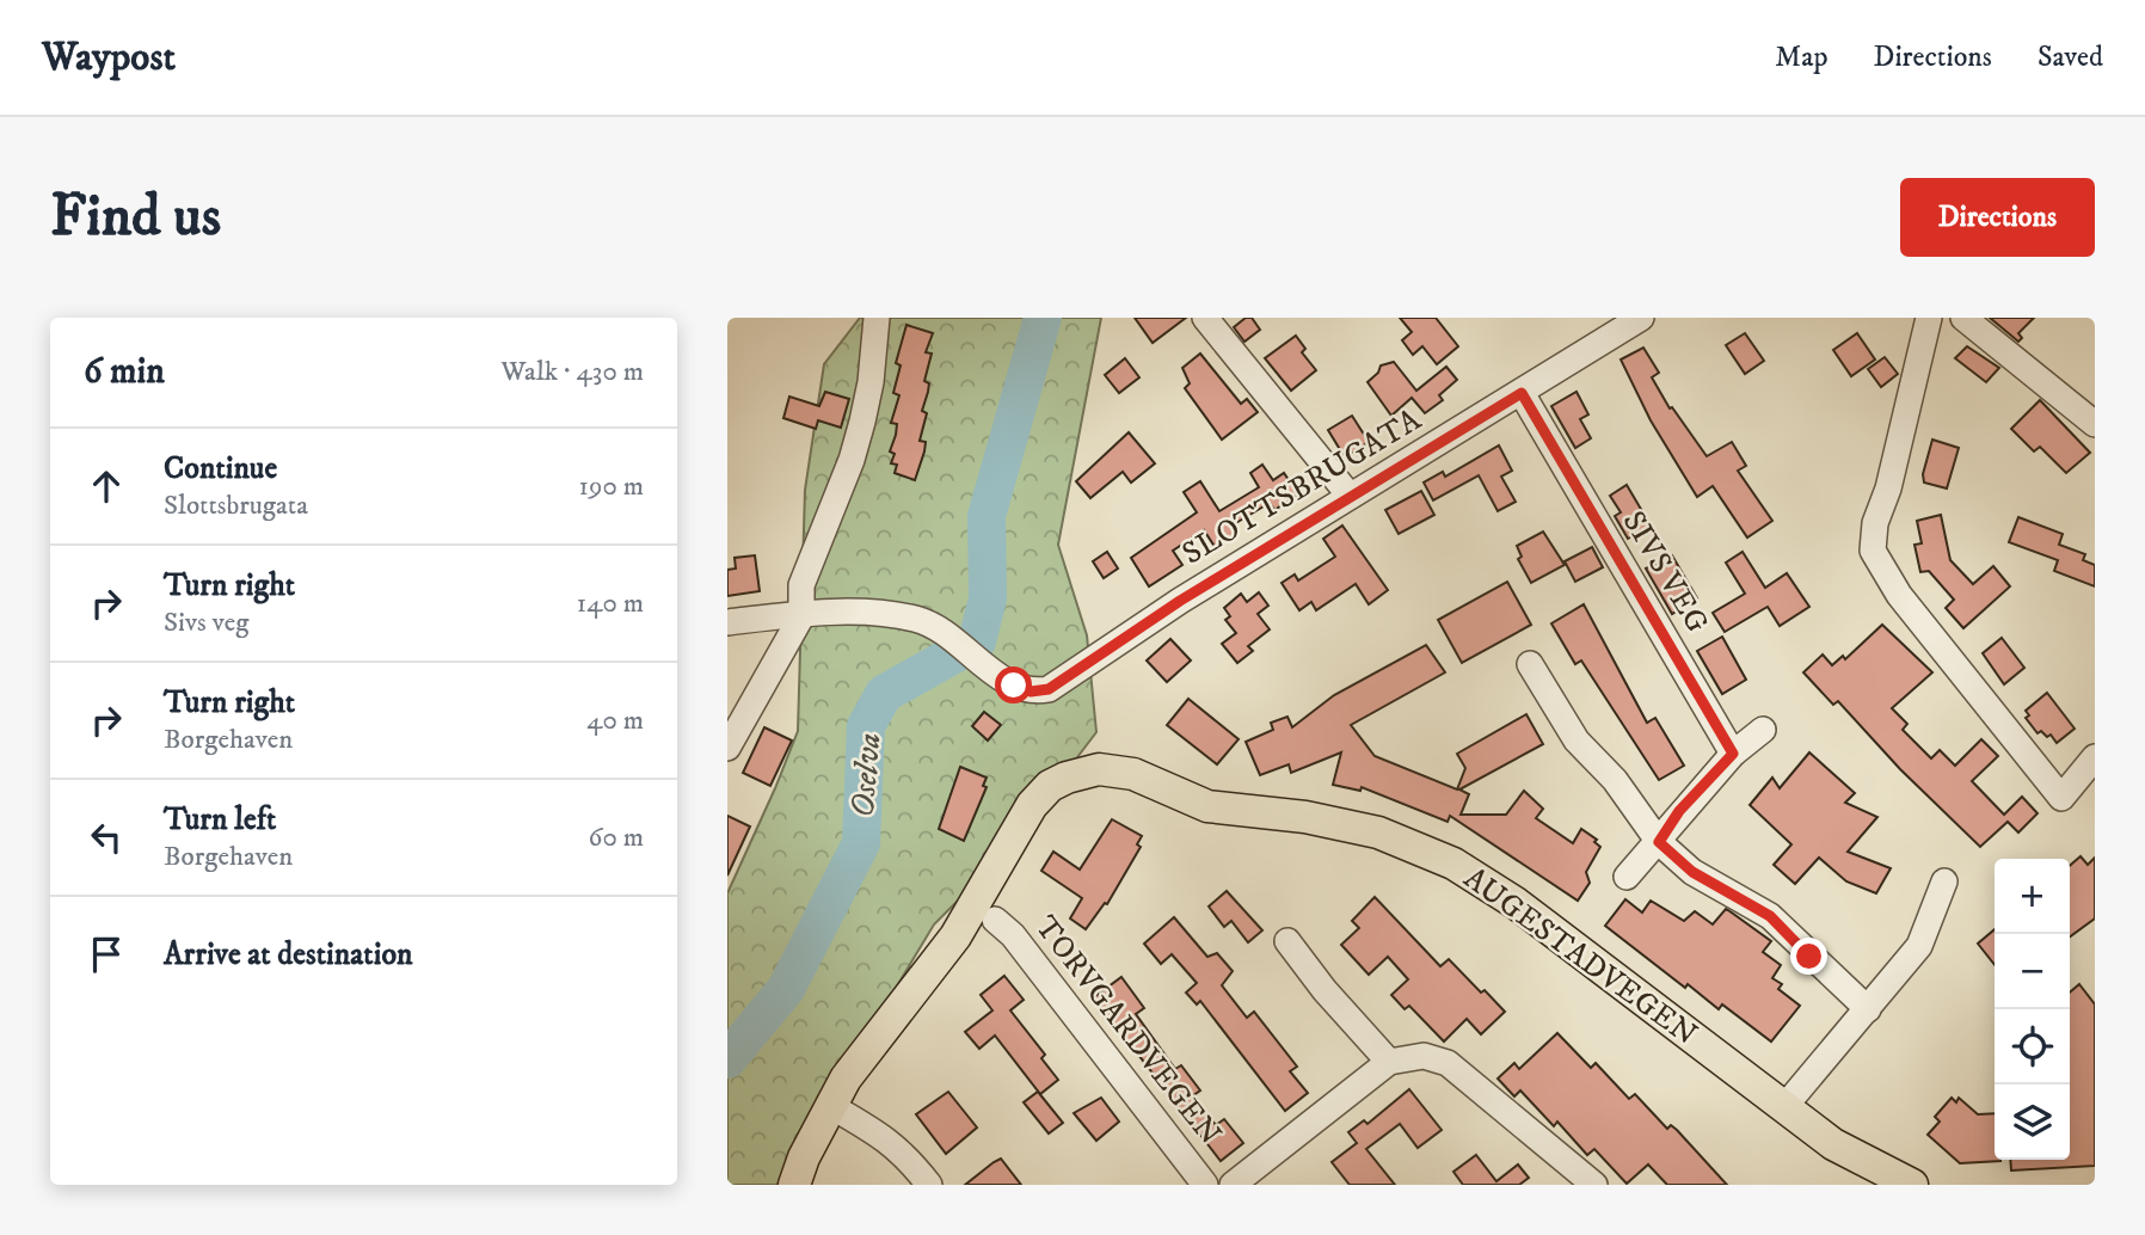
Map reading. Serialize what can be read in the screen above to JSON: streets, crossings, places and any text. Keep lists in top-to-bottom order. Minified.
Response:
{"streets":{"main road":["AUGESTADVEGEN"],"street":["SLOTTSBRUGATA","SIVS VEG","TORVGARDVEGEN"]},"crossings":[["SLOTTSBRUGATA","SIVS VEG"]],"water":["Oselva"],"page":{"header":"Waypost","nav":["Map","Directions","Saved"],"buttons":"Directions","title":"Find us","heading":["6 min","Walk · 430 m"],"list":[["Continue","Slottsbrugata","190 m"],["Turn right","Sivs veg","140 m"],["Turn right","Borgehaven","40 m"],["Turn left","Borgehaven","60 m"],"Arrive at destination"],"map_buttons":["+","−"]}}
